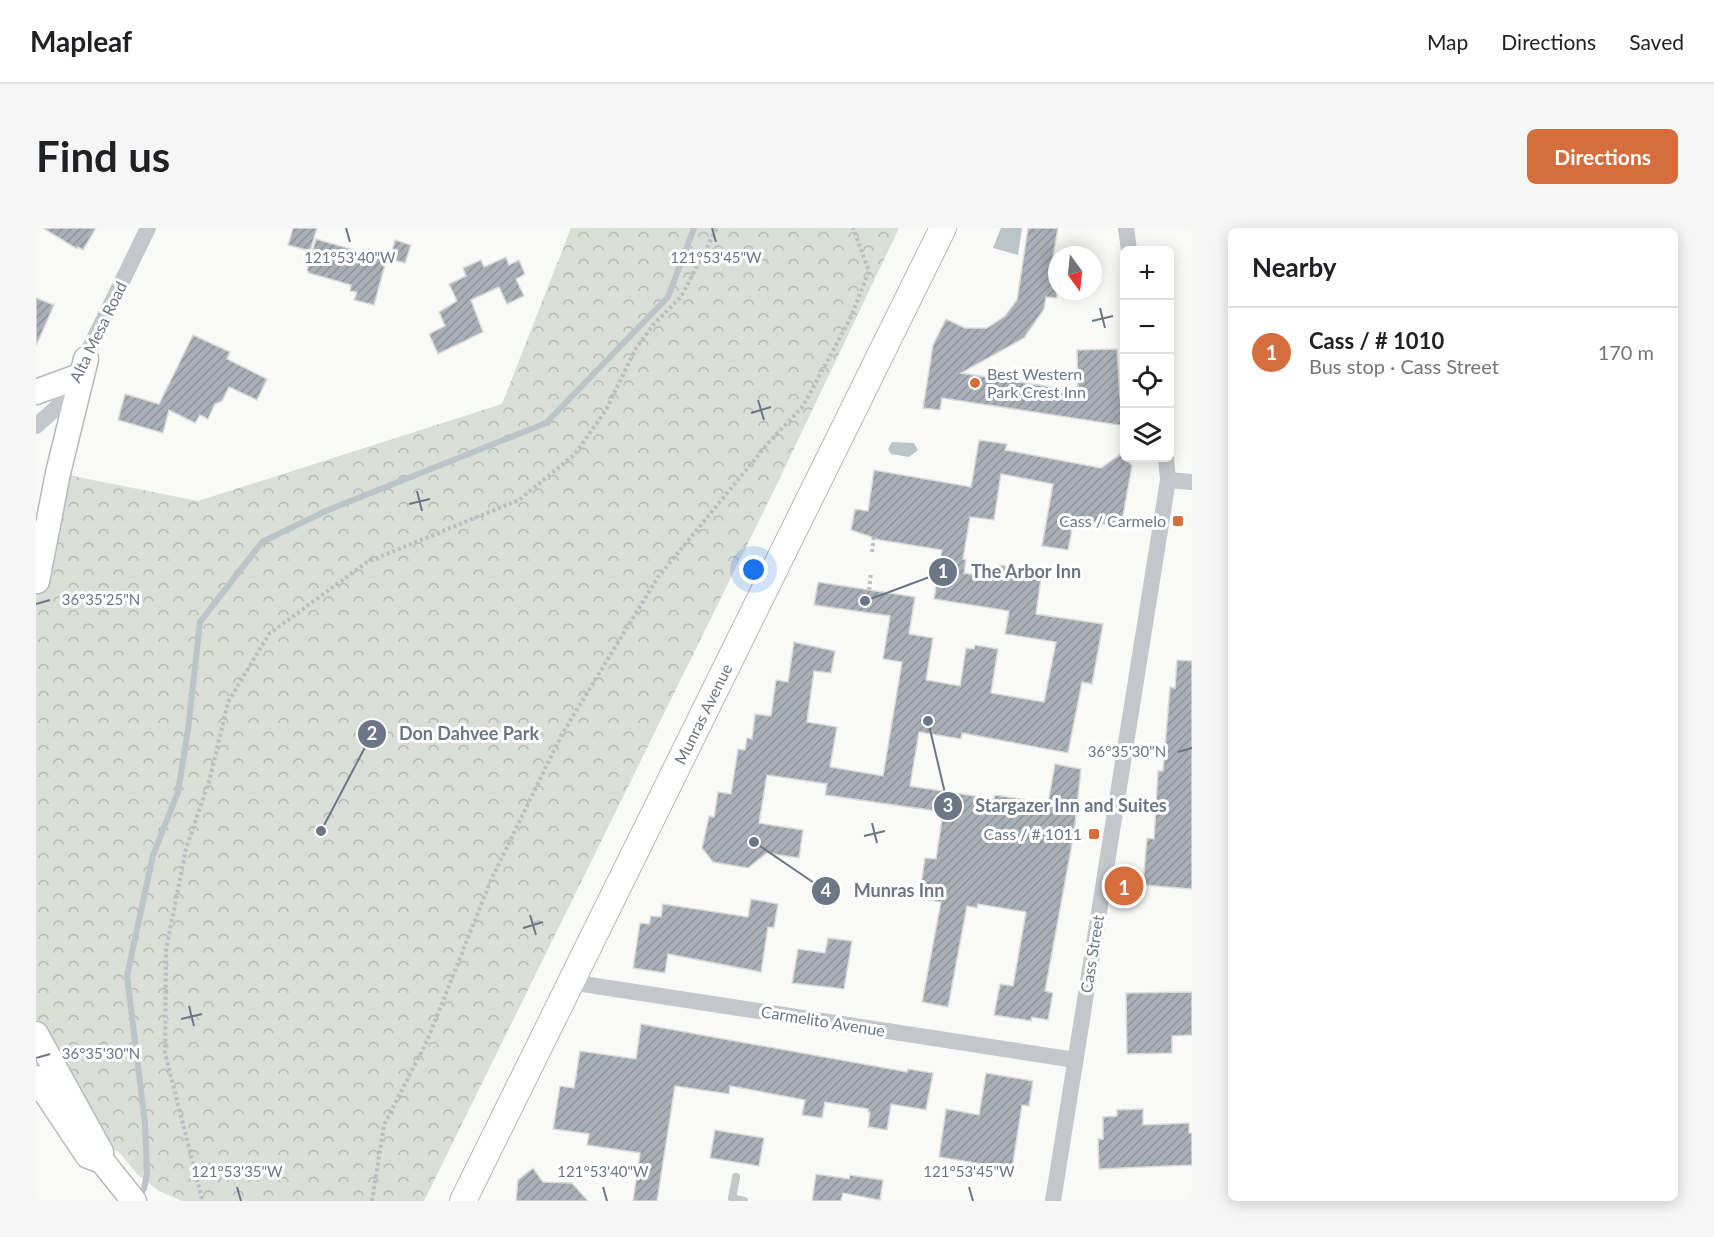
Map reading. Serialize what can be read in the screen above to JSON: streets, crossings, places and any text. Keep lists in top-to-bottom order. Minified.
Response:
{"streets":{"main road":["Munras Avenue"],"street":["Alta Mesa Road","Cass Street","Carmelito Avenue"]},"crossings":[["Munras Avenue","Carmelito Avenue"],["Cass Street","Carmelito Avenue"]],"places":{"other":["Best Western Park Crest Inn","The Arbor Inn","Stargazer Inn and Suites","Don Dahvee Park","Munras Inn"],"transit":["Cass / Carmelo","Cass / # 1011"]},"north":"bottom","page":{"header":"Mapleaf","nav":["Map","Directions","Saved"],"buttons":"Directions","title":"Find us","heading":"Nearby","map_buttons":["+","−"],"list":[{"mark":"1","name":"Cass / # 1010","note":"Bus stop · Cass Street","value":"170 m"}],"pins":"1"},"coordinates":["121°53'40\"W","121°53'45\"W","36°35'25\"N","36°35'30\"N","121°53'35\"W"]}
